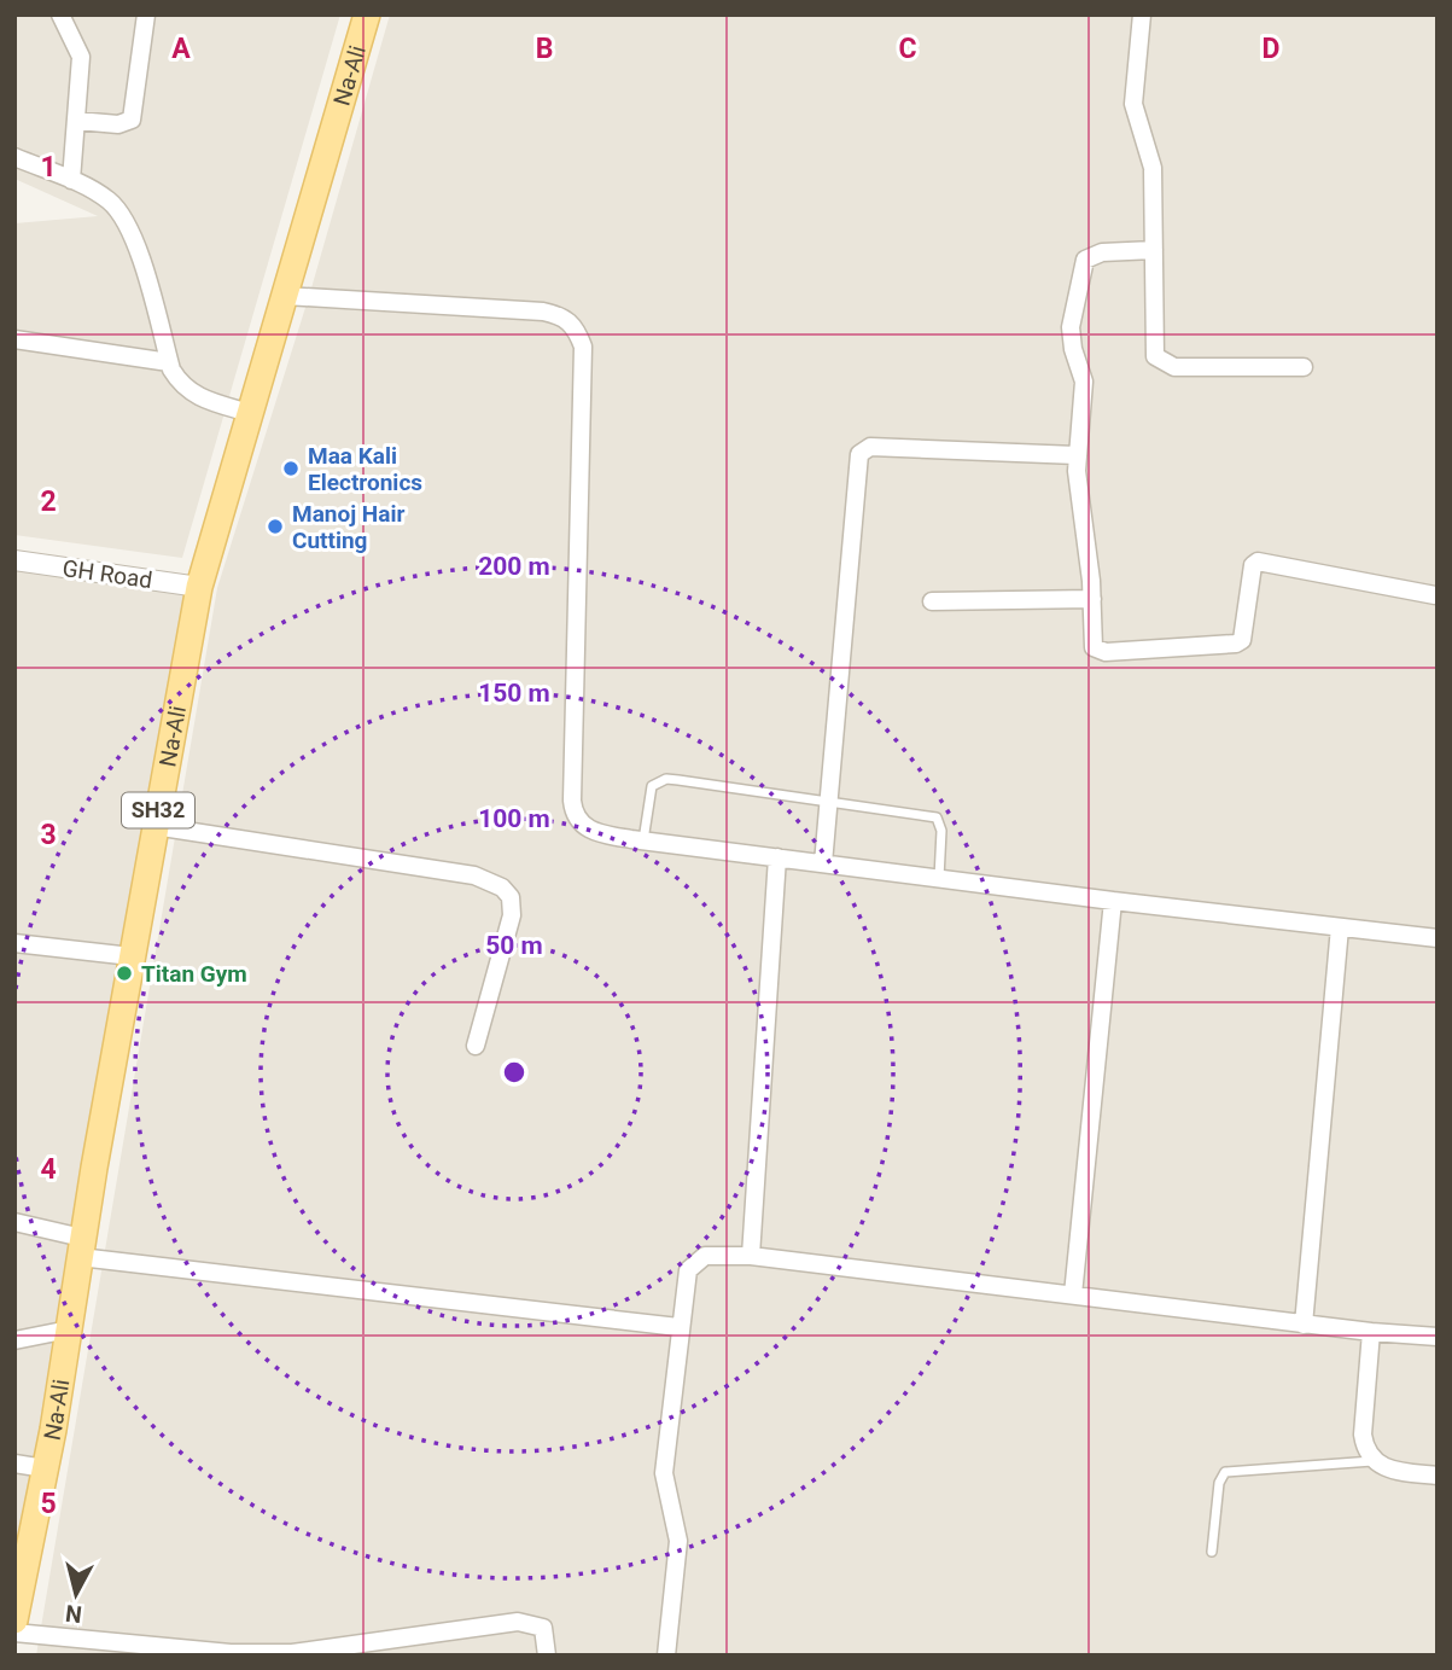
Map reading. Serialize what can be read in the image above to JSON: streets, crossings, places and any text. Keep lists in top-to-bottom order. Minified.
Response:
{"streets":{"main road":["Na-Ali","SH32"],"street":["GH Road"]},"crossings":[["Na-Ali","GH Road"]],"places":["Maa Kali Electronics","Manoj Hair Cutting","Titan Gym"],"north":"bottom","grid":{"columns":["A","B","C","D"],"rows":["1","2","3","4","5"]},"rings":["200 m","150 m","100 m","50 m"]}
